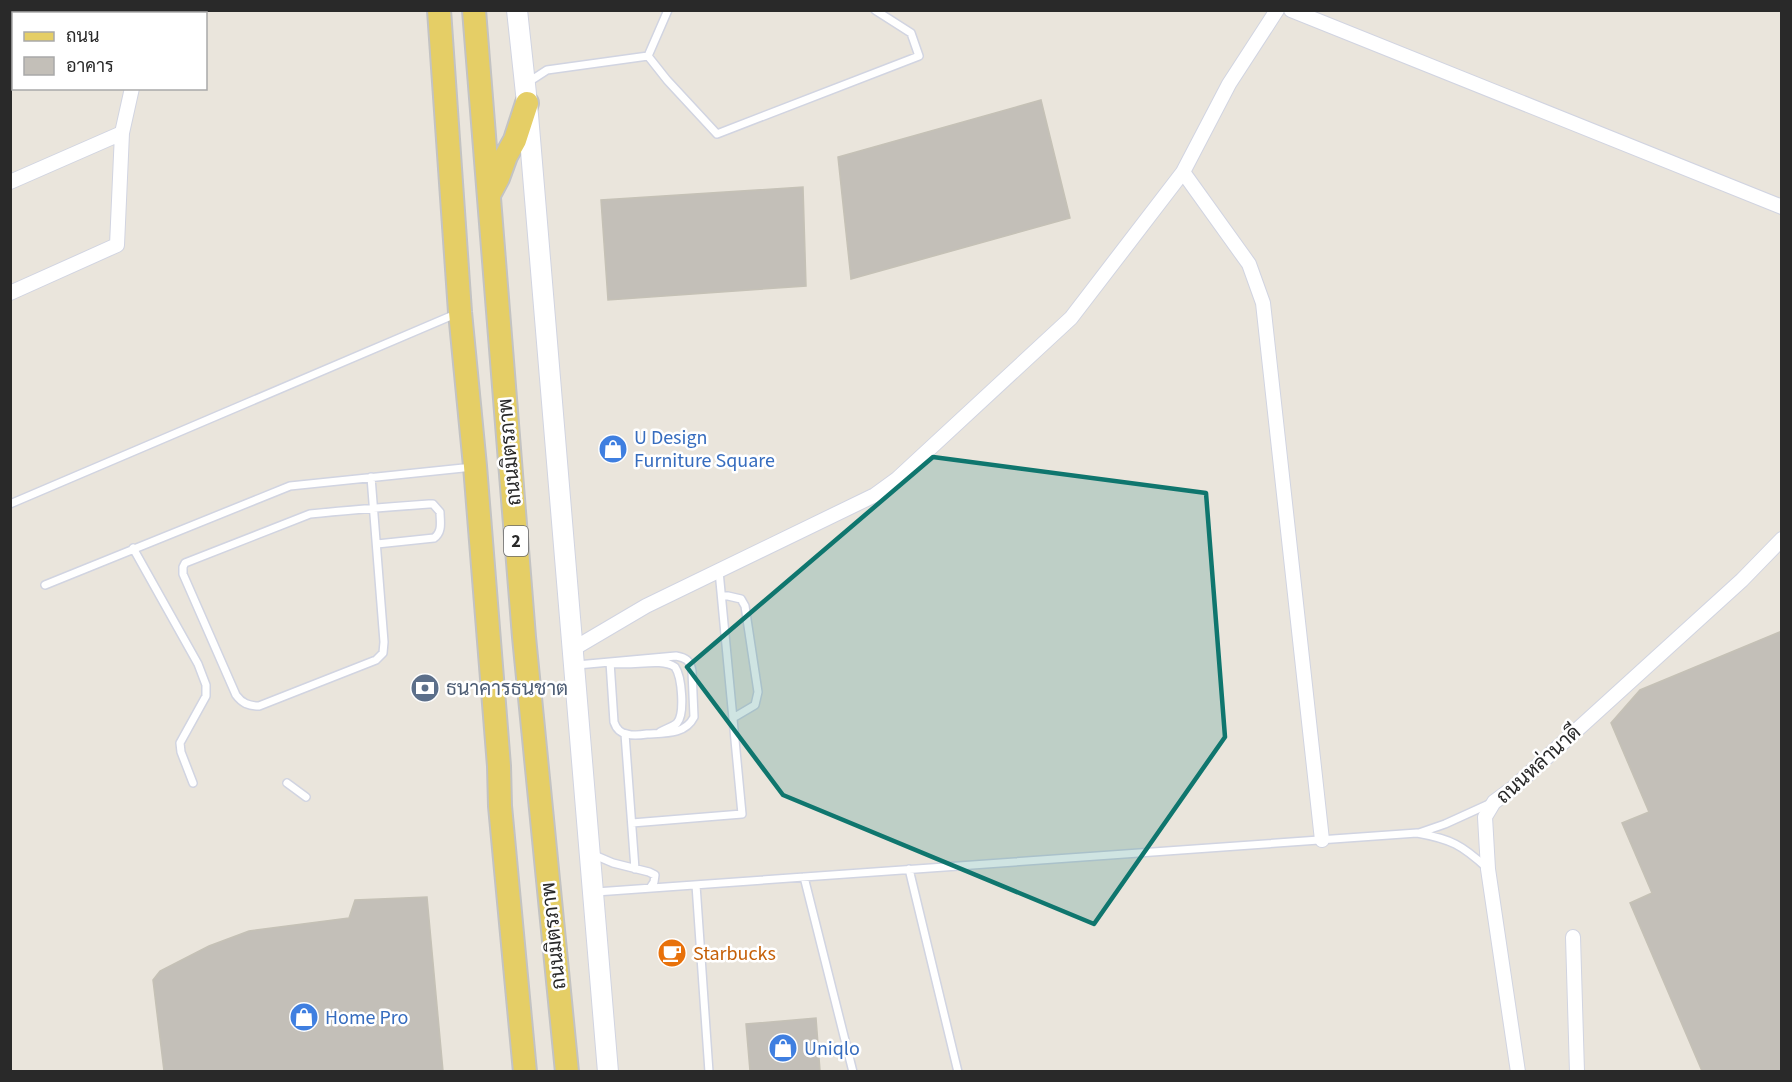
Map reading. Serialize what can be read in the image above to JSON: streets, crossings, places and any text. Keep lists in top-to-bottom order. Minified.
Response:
{"streets":{"main road":["ถนนมิตรภาพ","2"],"street":["ถนนหล่านาดี"]},"places":{"shop":["U Design Furniture Square","Home Pro","Uniqlo"],"bank":["ธนาคารธนชาต"],"cafe":["Starbucks"]},"legend":["ถนน","อาคาร"]}
